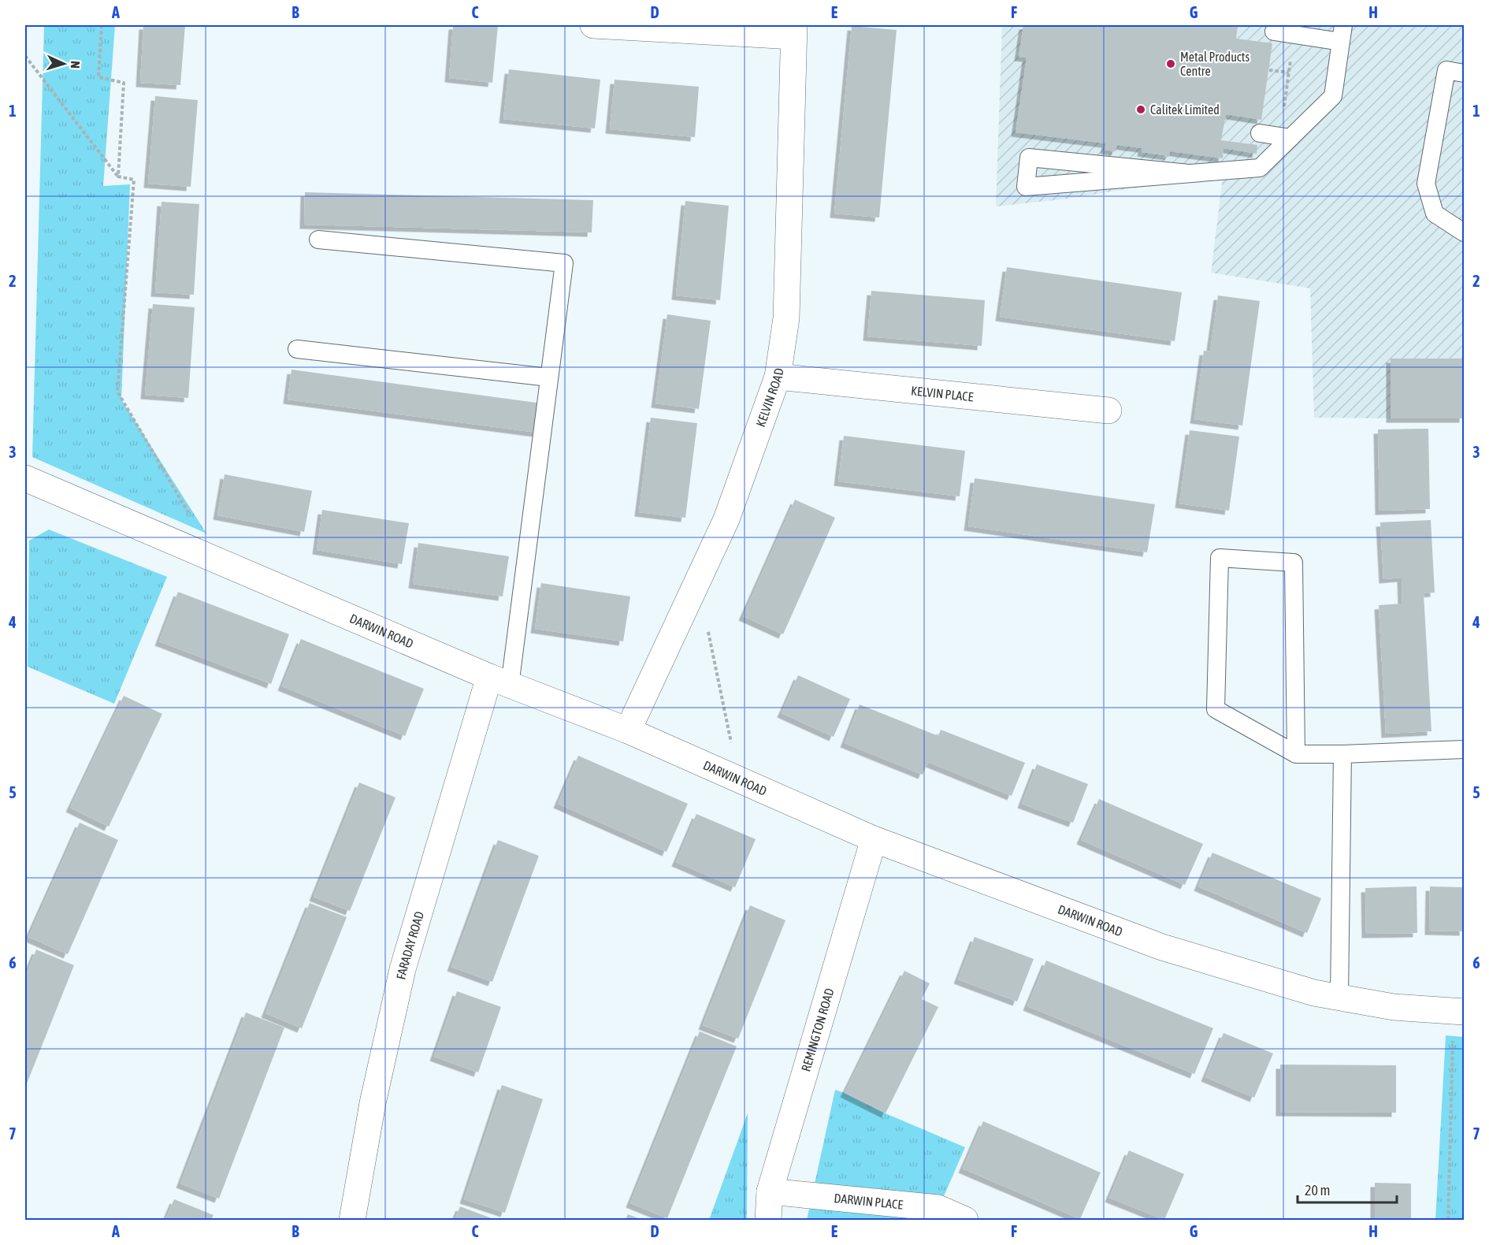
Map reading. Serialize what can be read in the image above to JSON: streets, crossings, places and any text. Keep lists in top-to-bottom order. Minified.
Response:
{"streets":{"street":["KELVIN PLACE","KELVIN ROAD","DARWIN ROAD","FARADAY ROAD","REMINGTON ROAD","DARWIN PLACE"]},"crossings":[["KELVIN PLACE","KELVIN ROAD"],["KELVIN ROAD","DARWIN ROAD"],["DARWIN ROAD","FARADAY ROAD"],["DARWIN ROAD","REMINGTON ROAD"],["REMINGTON ROAD","DARWIN PLACE"]],"places":["Metal Products Centre","Calitek Limited"],"scale_bar":"20 m","north":"right","grid":{"columns":["A","B","C","D","E","F","G","H"],"rows":["1","2","3","4","5","6","7"]}}
